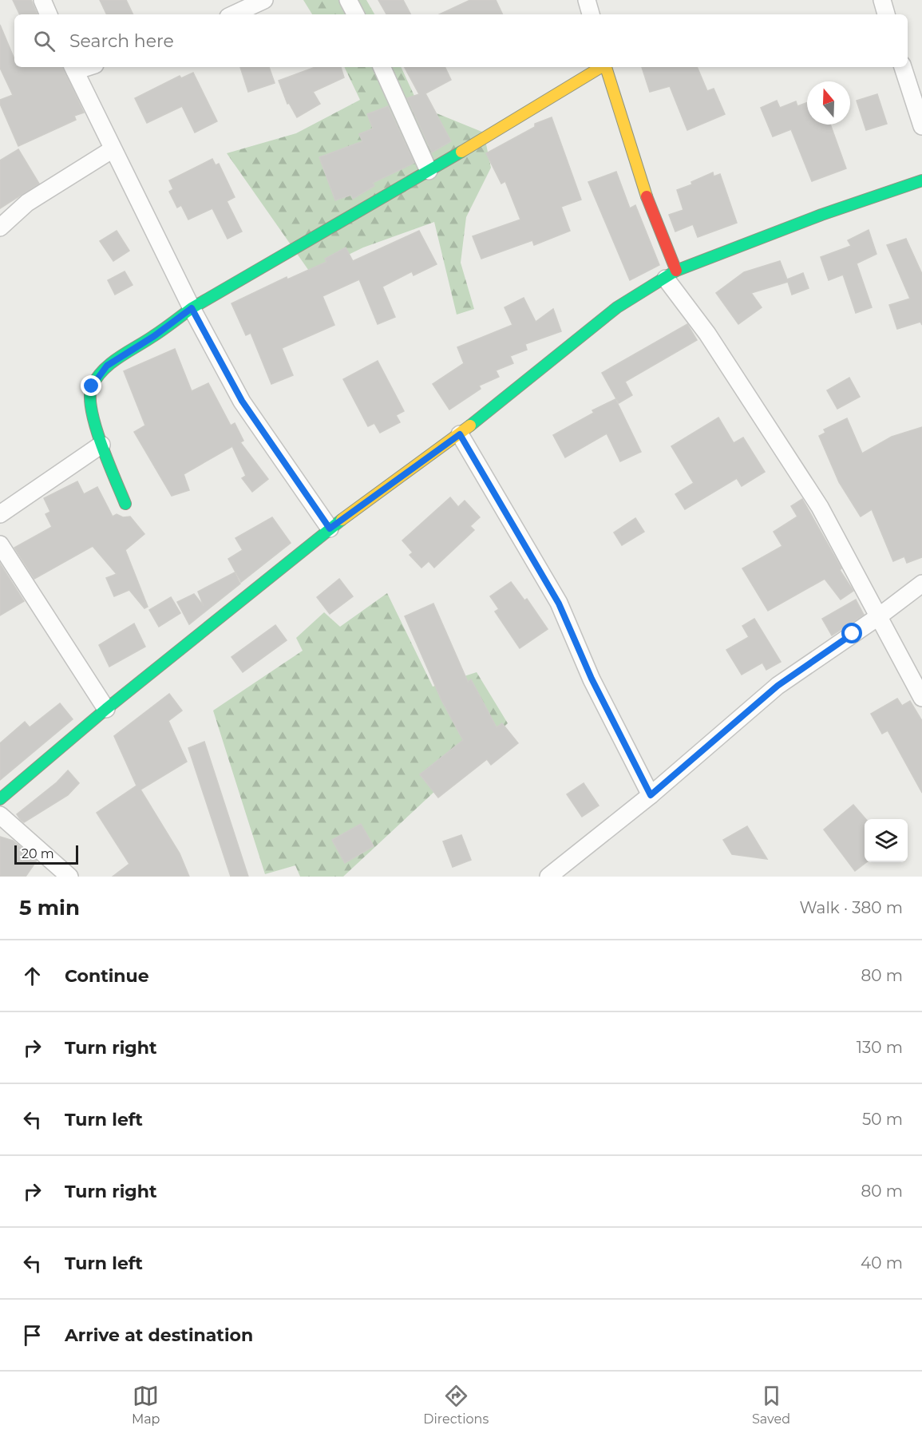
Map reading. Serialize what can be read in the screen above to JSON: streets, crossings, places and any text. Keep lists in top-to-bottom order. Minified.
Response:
{"scale_bar":"20 m","north":"top","page":{"search":"Search here","scale":"20 m","heading":["5 min","Walk · 380 m"],"list":[["Continue","80 m"],["Turn right","130 m"],["Turn left","50 m"],["Turn right","80 m"],["Turn left","40 m"],"Arrive at destination"],"nav":["Map","Directions","Saved"]}}
